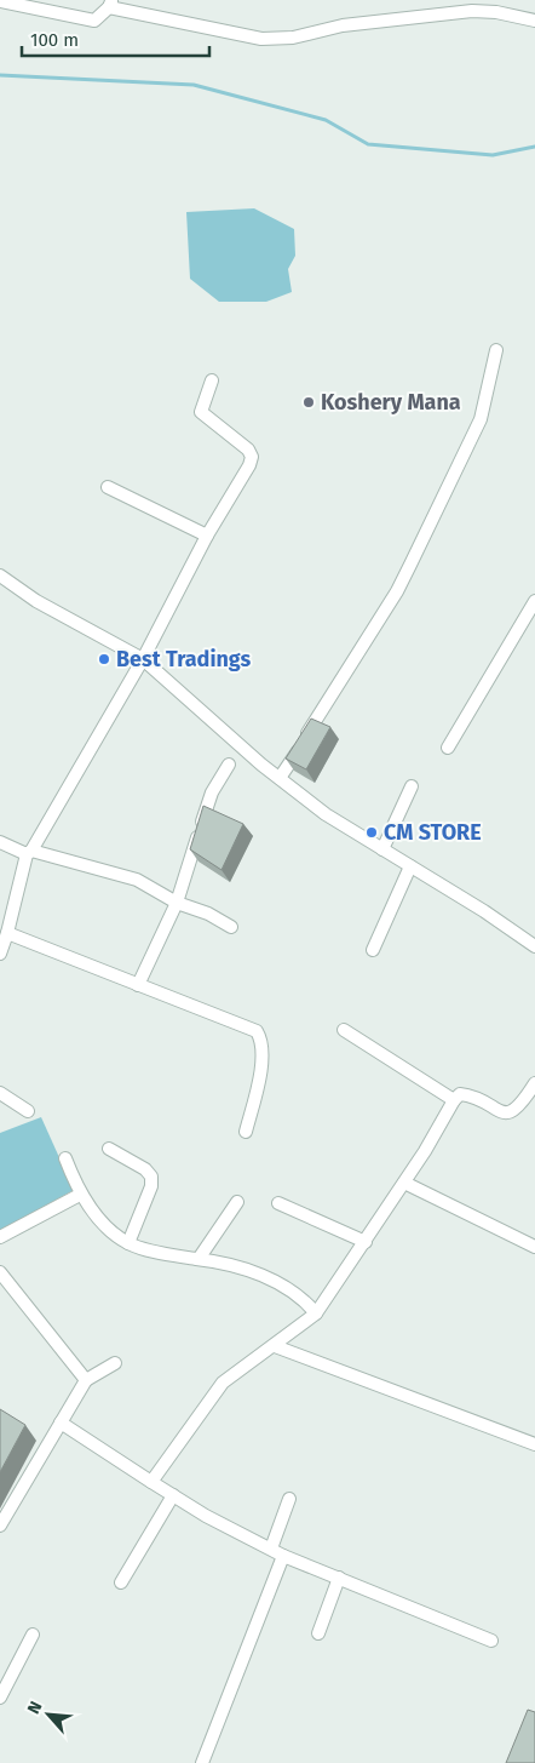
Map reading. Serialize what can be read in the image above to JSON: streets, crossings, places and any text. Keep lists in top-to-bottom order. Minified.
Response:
{"places":["Koshery Mana","Best Tradings","CM STORE"],"scale_bar":"100 m","north":"top left"}
